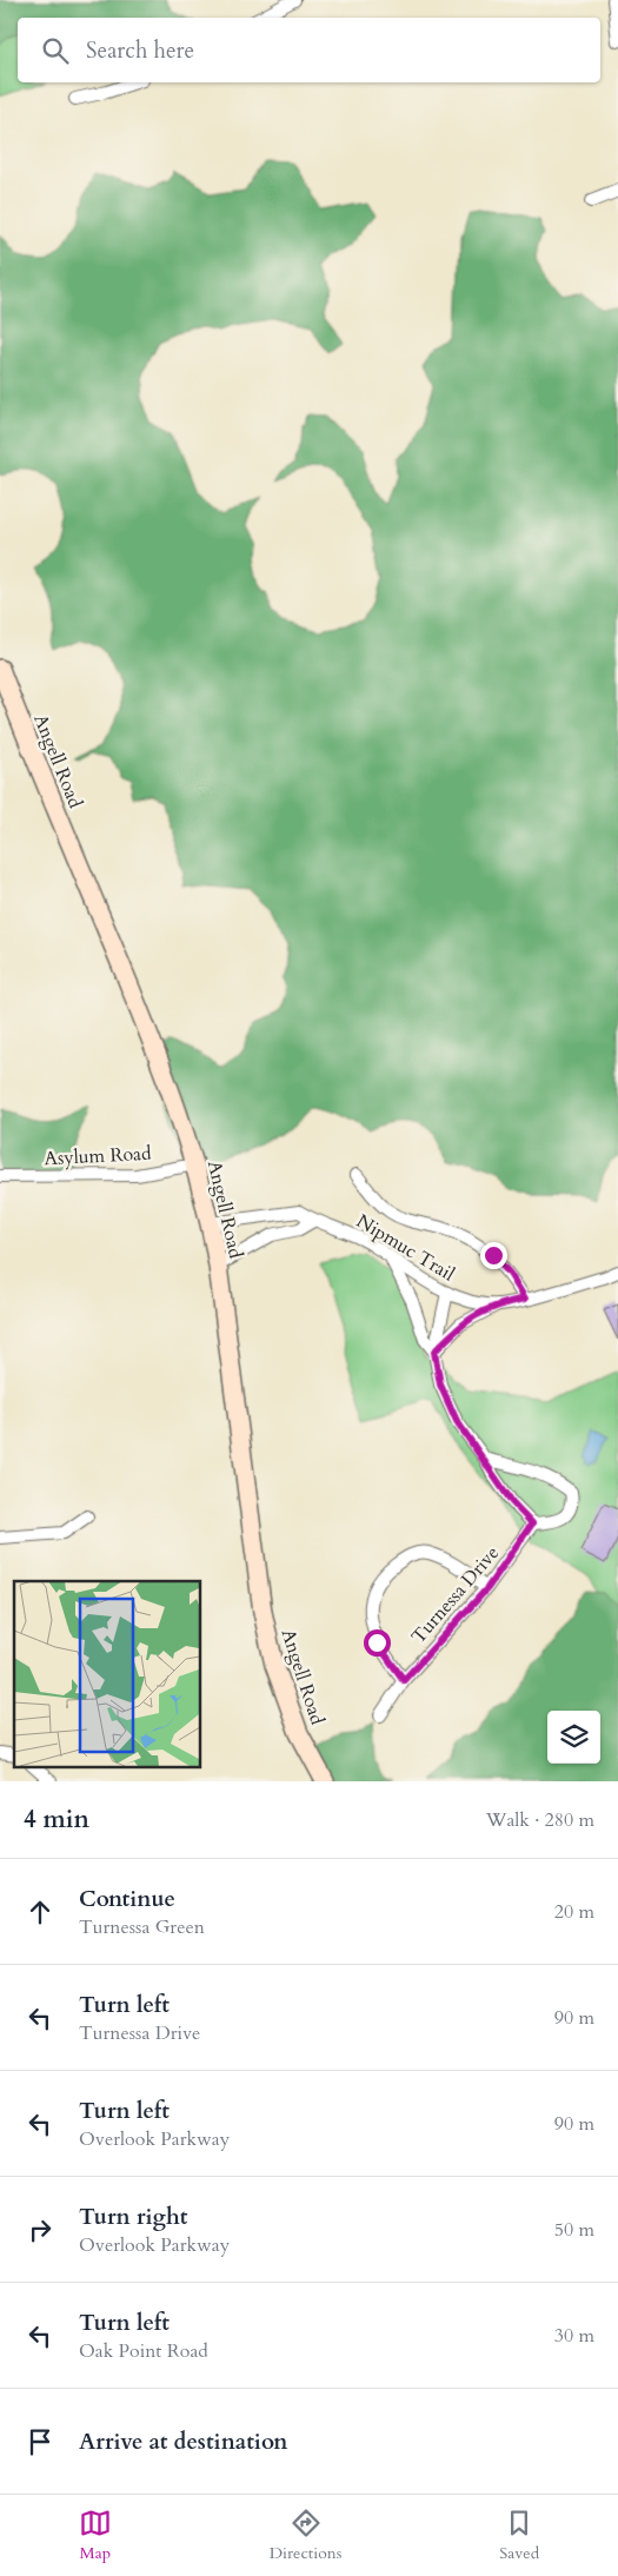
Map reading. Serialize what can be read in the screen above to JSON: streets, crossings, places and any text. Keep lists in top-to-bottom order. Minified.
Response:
{"streets":{"street":["Angell Road","Asylum Road","Nipmuc Trail","Turnessa Drive"]},"crossings":[["Angell Road","Asylum Road"],["Angell Road","Nipmuc Trail"]],"page":{"search":"Search here","heading":["4 min","Walk · 280 m"],"list":[["Continue","Turnessa Green","20 m"],["Turn left","Turnessa Drive","90 m"],["Turn left","Overlook Parkway","90 m"],["Turn right","Overlook Parkway","50 m"],["Turn left","Oak Point Road","30 m"],"Arrive at destination"],"nav":["Map","Directions","Saved"]}}
